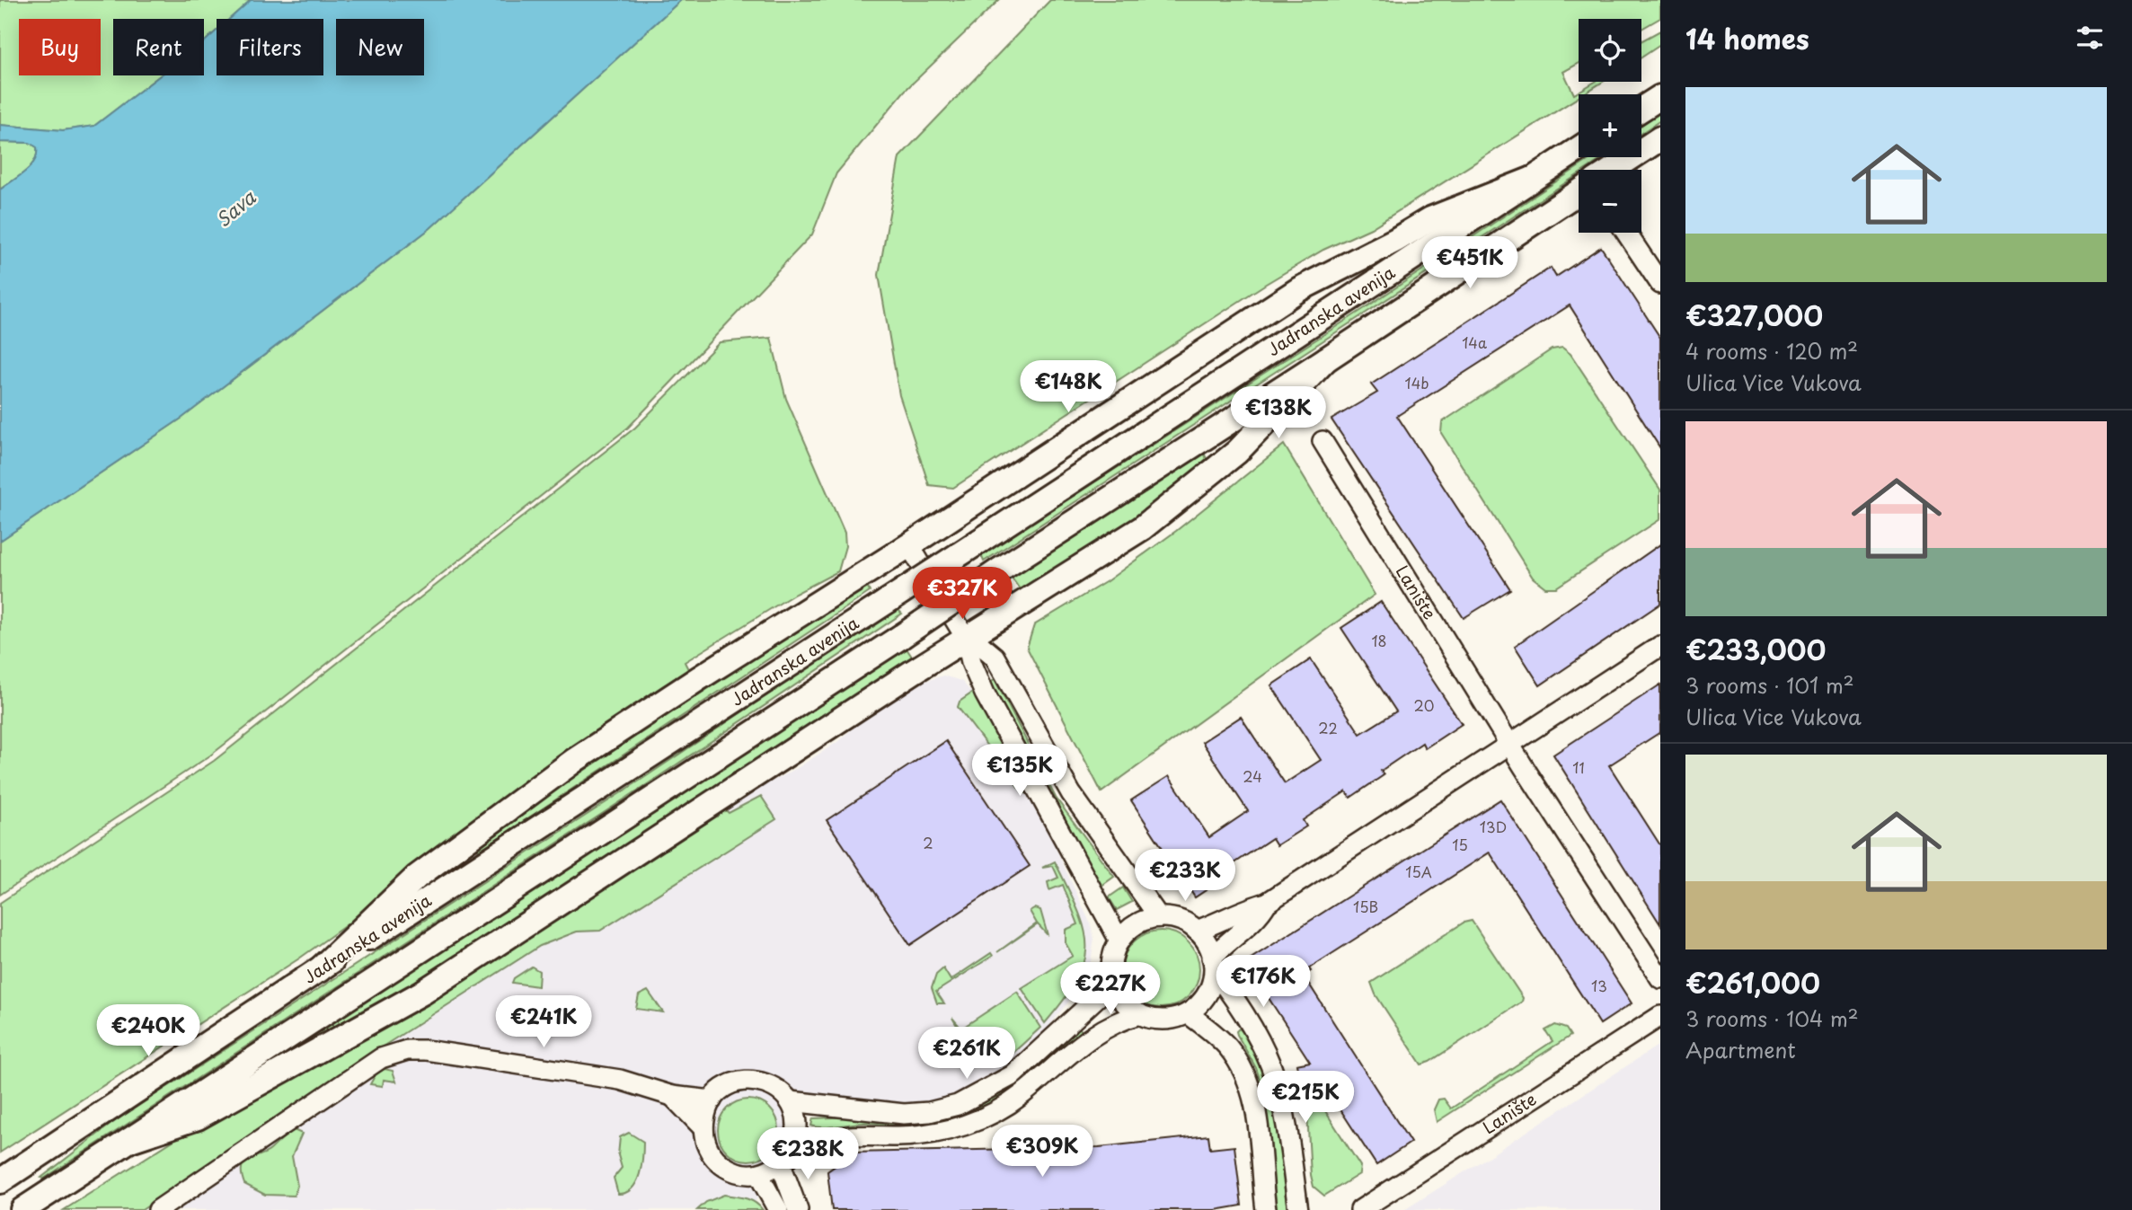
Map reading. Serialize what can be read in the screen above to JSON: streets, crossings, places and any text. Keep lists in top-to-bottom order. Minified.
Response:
{"streets":{"main road":["Jadranska avenija"],"street":["Lanište"]},"water":["Sava"],"house_numbers":["14a","14b","18","20","22","11","24","13D","2","15","15A","15B","13"],"page":{"heading":"14 homes","map_buttons":["+","−"],"chip":["Buy","Rent","Filters","New"],"list":[{"name":"€327,000","note":"4 rooms · 120 m² · Ulica Vice Vukova"},{"name":"€233,000","note":"3 rooms · 101 m² · Ulica Vice Vukova"},{"name":"€261,000","note":"3 rooms · 104 m² · Apartment"}],"price":["€451K","€148K","€138K","€327K","€135K","€233K","€176K","€227K","€241K","€240K","€261K","€215K","€309K","€238K"]}}
